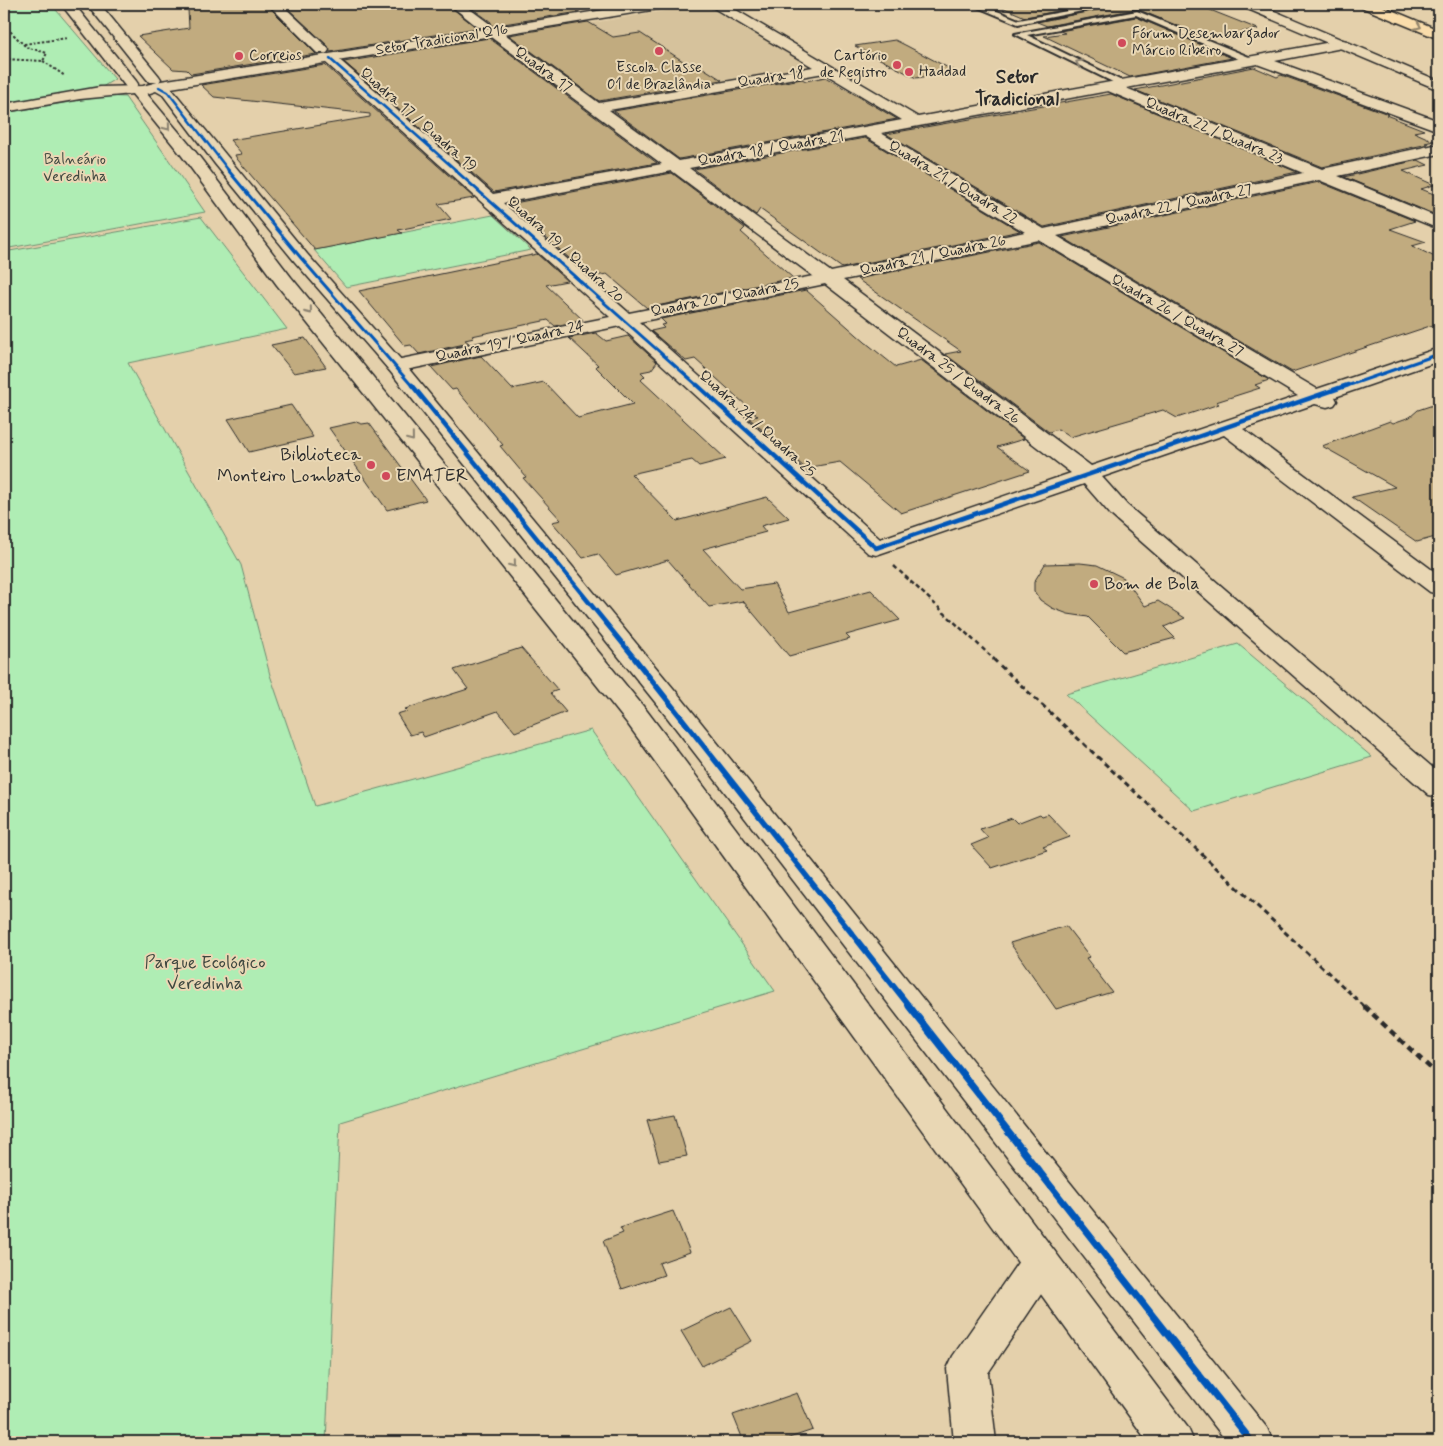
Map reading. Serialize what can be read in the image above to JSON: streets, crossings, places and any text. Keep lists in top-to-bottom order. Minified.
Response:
{"streets":{"street":["Setor Tradicional Q16","Quadra 17","Quadra 18","Quadra 17 / Quadra 19","Quadra 22 / Quadra 23","Quadra 18 / Quadra 21","Quadra 21 / Quadra 22","Quadra 22 / Quadra 27","Quadra 19 / Quadra 20","Quadra 21 / Quadra 26","Quadra 20 / Quadra 25","Quadra 26 / Quadra 27","Quadra 19 / Quadra 24","Quadra 25 / Quadra 26","Quadra 24 / Quadra 25"]},"crossings":[["Setor Tradicional Q16","Quadra 17"],["Setor Tradicional Q16","Quadra 17 / Quadra 19"],["Quadra 17","Quadra 18"],["Quadra 17","Quadra 18 / Quadra 21"],["Quadra 17","Quadra 25 / Quadra 26"],["Quadra 17 / Quadra 19","Quadra 18 / Quadra 21"],["Quadra 17 / Quadra 19","Quadra 19 / Quadra 20"],["Quadra 22 / Quadra 23","Quadra 22 / Quadra 27"],["Quadra 18 / Quadra 21","Quadra 21 / Quadra 22"],["Quadra 18 / Quadra 21","Quadra 19 / Quadra 20"],["Quadra 18 / Quadra 21","Quadra 25 / Quadra 26"],["Quadra 21 / Quadra 22","Quadra 22 / Quadra 27"],["Quadra 21 / Quadra 22","Quadra 21 / Quadra 26"],["Quadra 21 / Quadra 22","Quadra 26 / Quadra 27"],["Quadra 22 / Quadra 27","Quadra 21 / Quadra 26"],["Quadra 22 / Quadra 27","Quadra 26 / Quadra 27"],["Quadra 19 / Quadra 20","Quadra 20 / Quadra 25"],["Quadra 19 / Quadra 20","Quadra 19 / Quadra 24"],["Quadra 19 / Quadra 20","Quadra 24 / Quadra 25"],["Quadra 21 / Quadra 26","Quadra 20 / Quadra 25"],["Quadra 21 / Quadra 26","Quadra 26 / Quadra 27"],["Quadra 21 / Quadra 26","Quadra 25 / Quadra 26"],["Quadra 20 / Quadra 25","Quadra 19 / Quadra 24"],["Quadra 20 / Quadra 25","Quadra 25 / Quadra 26"],["Quadra 20 / Quadra 25","Quadra 24 / Quadra 25"],["Quadra 19 / Quadra 24","Quadra 24 / Quadra 25"]],"districts":["Setor Tradicional"],"parks":["Balneário Veredinha","Parque Ecológico Veredinha"],"places":["Fórum Desembargador Márcio Ribeiro","Escola Classe 01 de Brazlândia","Correios","Cartório de Registro","Haddad","Biblioteca Monteiro Lombato","EMATER","Bom de Bola"]}
